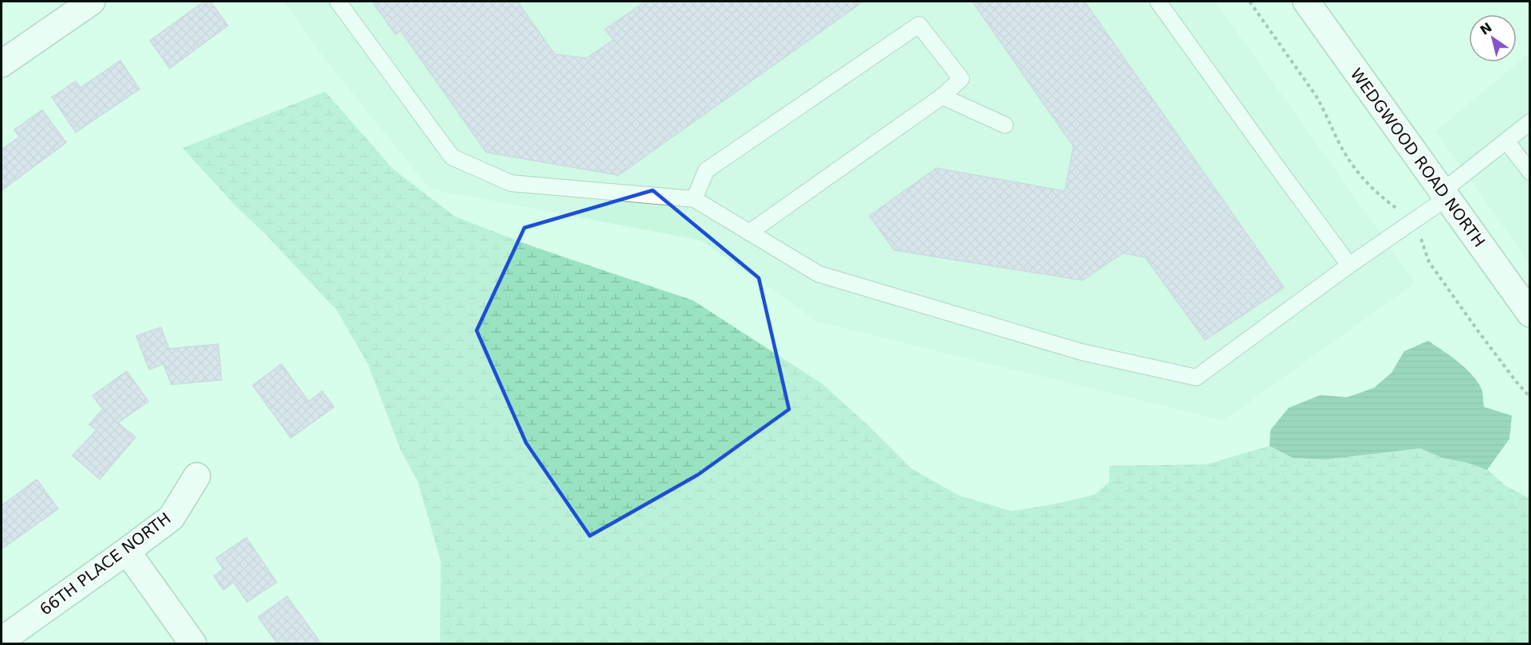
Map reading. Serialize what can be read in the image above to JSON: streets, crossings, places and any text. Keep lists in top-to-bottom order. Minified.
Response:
{"streets":{"street":["WEDGWOOD ROAD NORTH","66TH PLACE NORTH"]},"north":"top left"}
